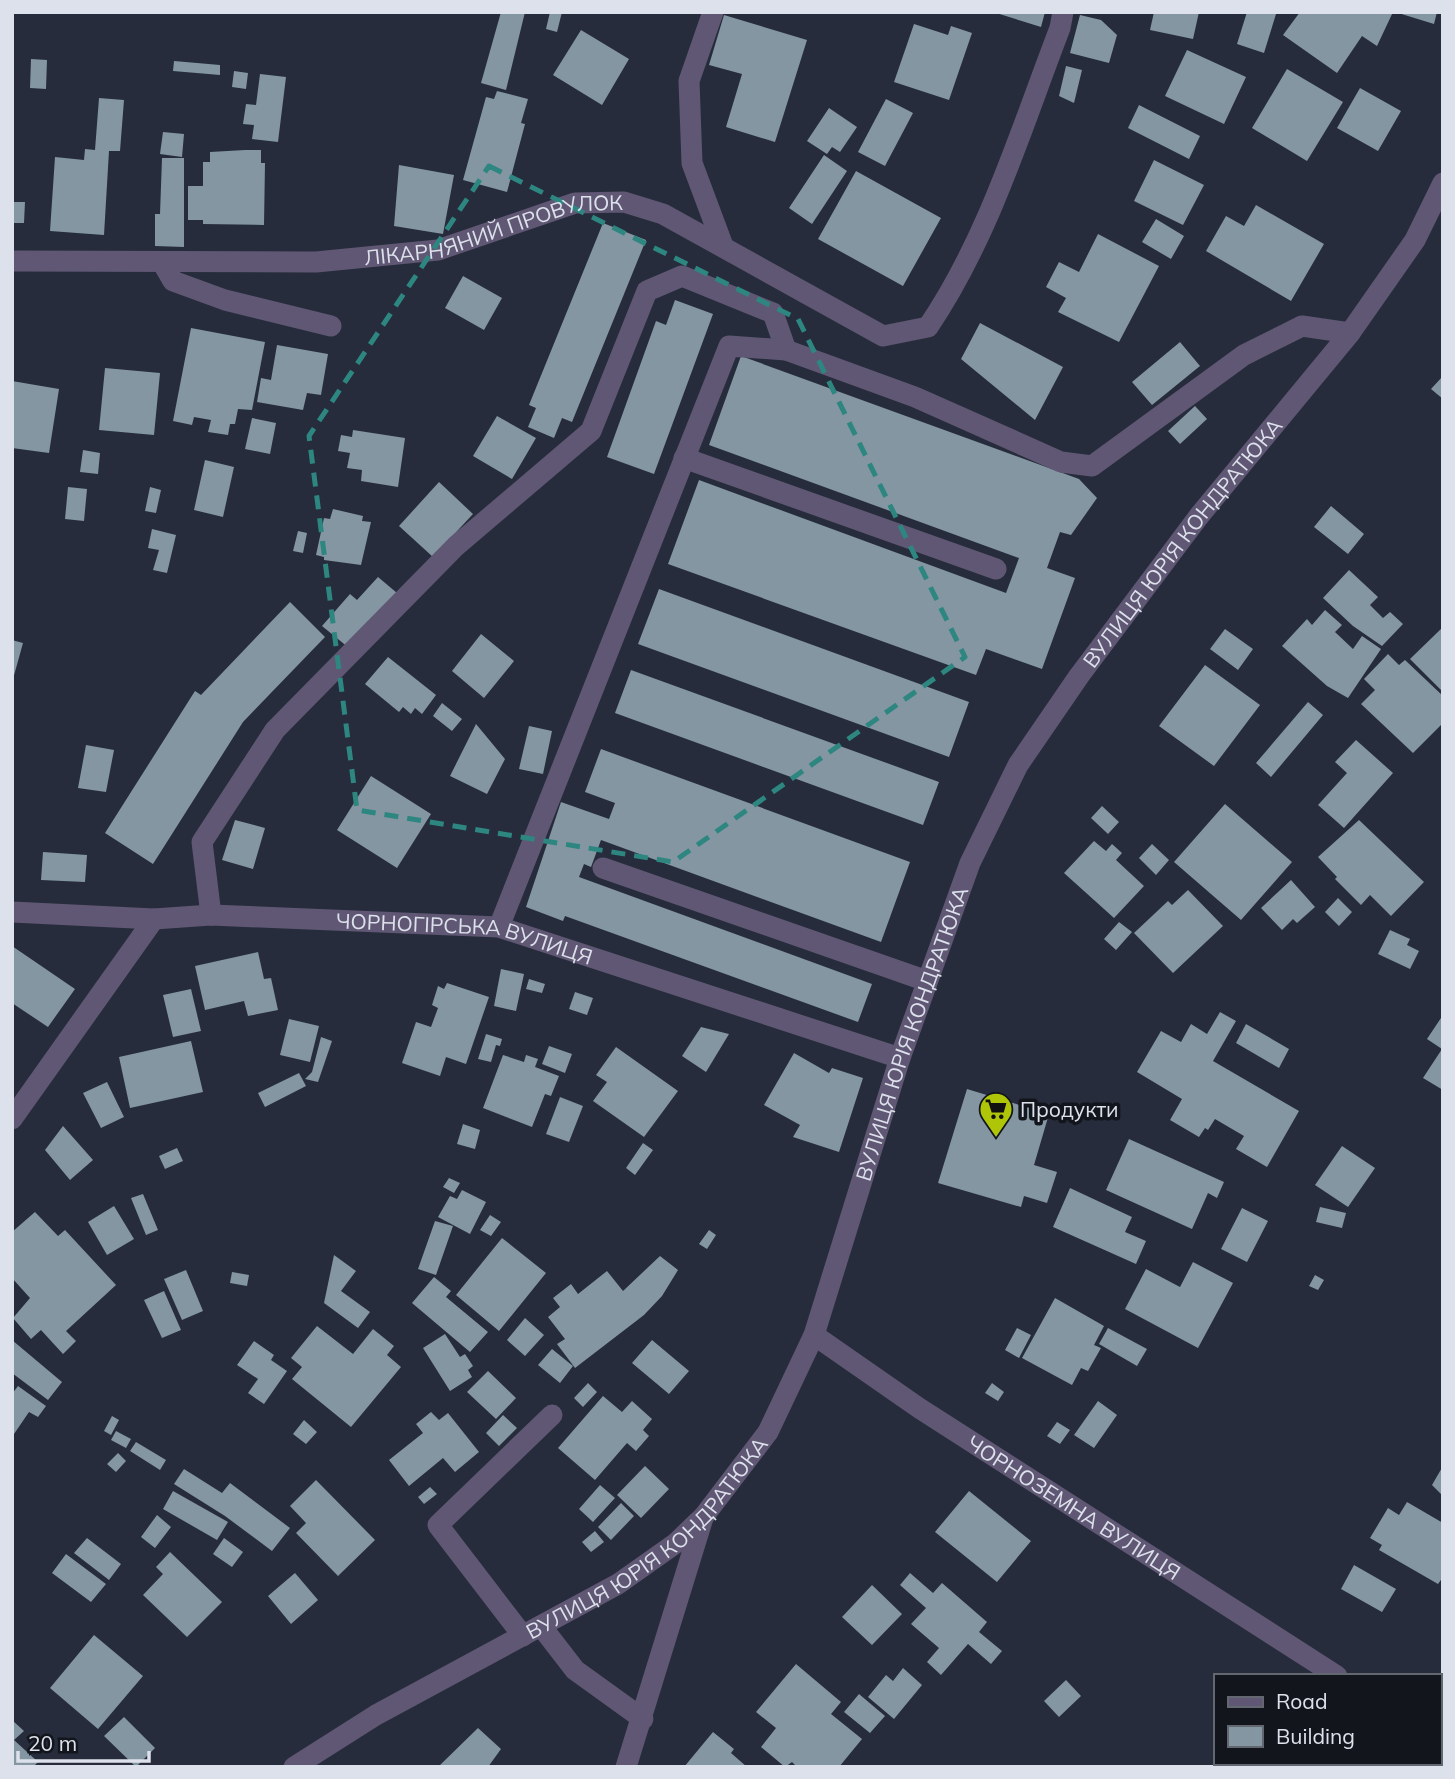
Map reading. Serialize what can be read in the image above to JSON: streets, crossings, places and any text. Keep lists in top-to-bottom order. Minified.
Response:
{"streets":{"street":["ЛІКАРНЯНИЙ ПРОВУЛОК","ВУЛИЦЯ ЮРІЯ КОНДРАТЮКА","ЧОРНОГІРСЬКА ВУЛИЦЯ","ЧОРНОЗЕМНА ВУЛИЦЯ"]},"crossings":[["ВУЛИЦЯ ЮРІЯ КОНДРАТЮКА","ЧОРНОГІРСЬКА ВУЛИЦЯ"],["ВУЛИЦЯ ЮРІЯ КОНДРАТЮКА","ЧОРНОЗЕМНА ВУЛИЦЯ"]],"places":{"supermarket":["Продукти"]},"legend":["Road","Building"],"scale_bar":"20 m"}
